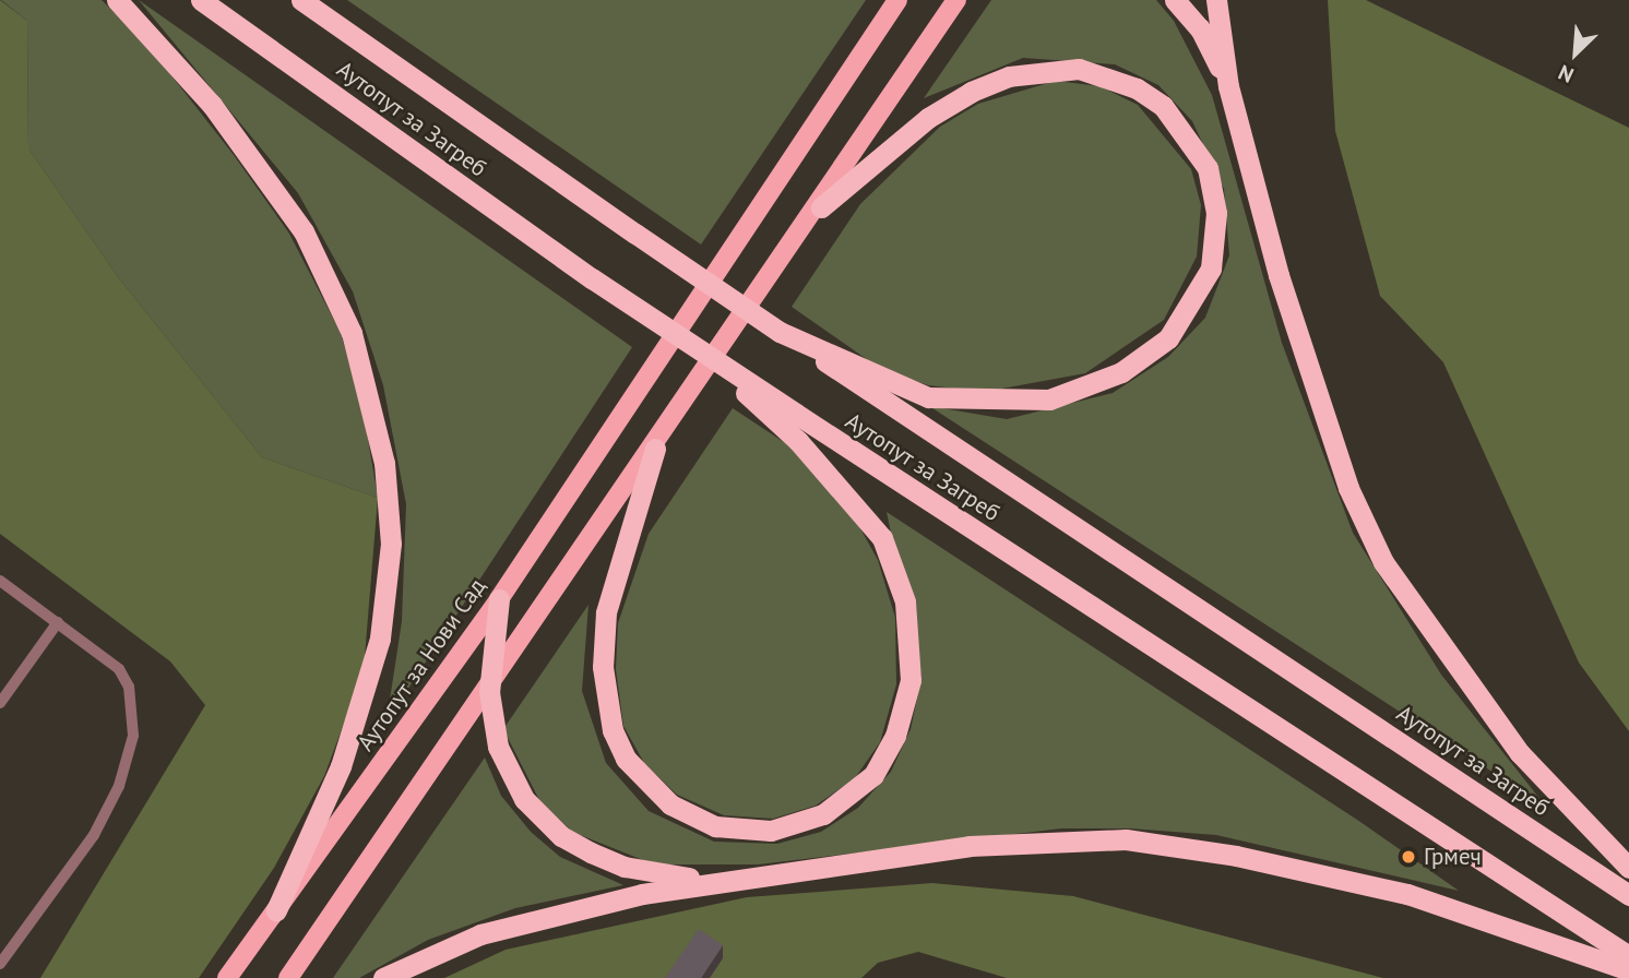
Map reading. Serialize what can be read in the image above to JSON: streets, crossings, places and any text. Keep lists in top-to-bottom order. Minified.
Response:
{"streets":{"highway":["Аутопут за Загреб"],"main road":["Аутопут за Нови Сад"]},"places":["Грмеч"],"north":"bottom left"}
